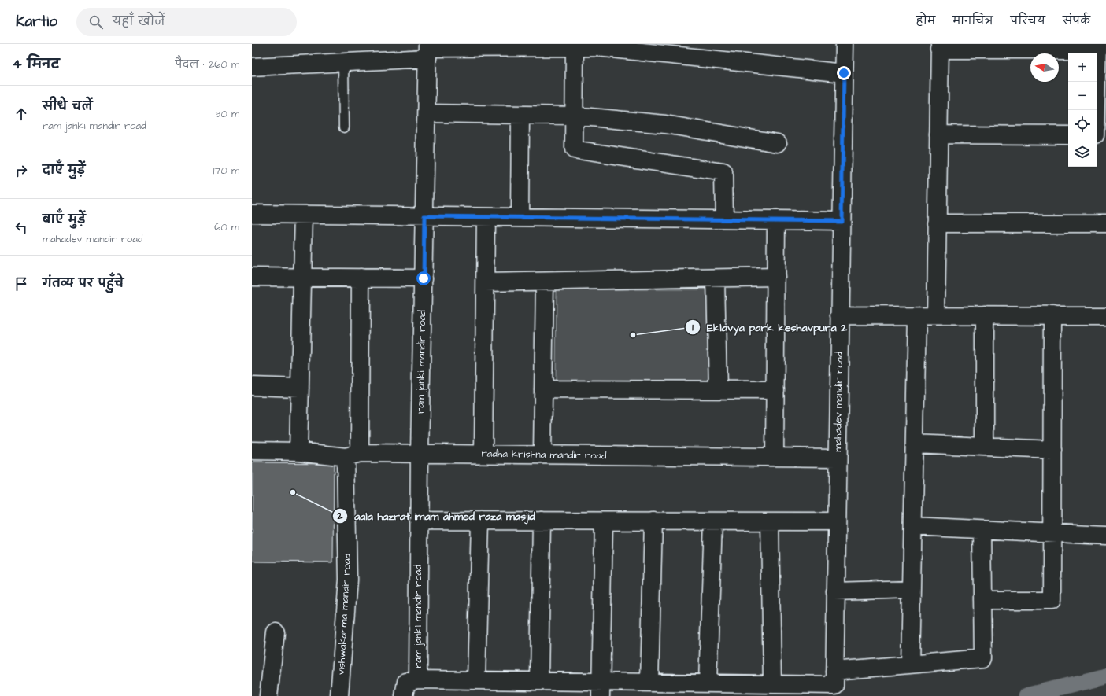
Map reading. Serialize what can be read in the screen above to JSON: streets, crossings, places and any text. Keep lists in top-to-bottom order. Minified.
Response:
{"streets":{"street":["ram janki mandir road","mahadev mandir road","radha krishna mandir road","vishwakarma mandir road"]},"crossings":[["ram janki mandir road","radha krishna mandir road"],["mahadev mandir road","radha krishna mandir road"],["radha krishna mandir road","vishwakarma mandir road"]],"places":["Eklavya park keshavpura 2","aala hazrat imam ahmed raza masjid"],"north":"left","page":{"header":"Kartio","search":"यहाँ खोजें","nav":["होम","मानचित्र","परिचय","संपर्क"],"heading":["4 मिनट","पैदल · 260 m"],"map_buttons":["+","−"],"list":[["सीधे चलें","ram janki mandir road","30 m"],["दाएँ मुड़ें","170 m"],["बाएँ मुड़ें","mahadev mandir road","60 m"],"गंतव्य पर पहुँचे"]}}
